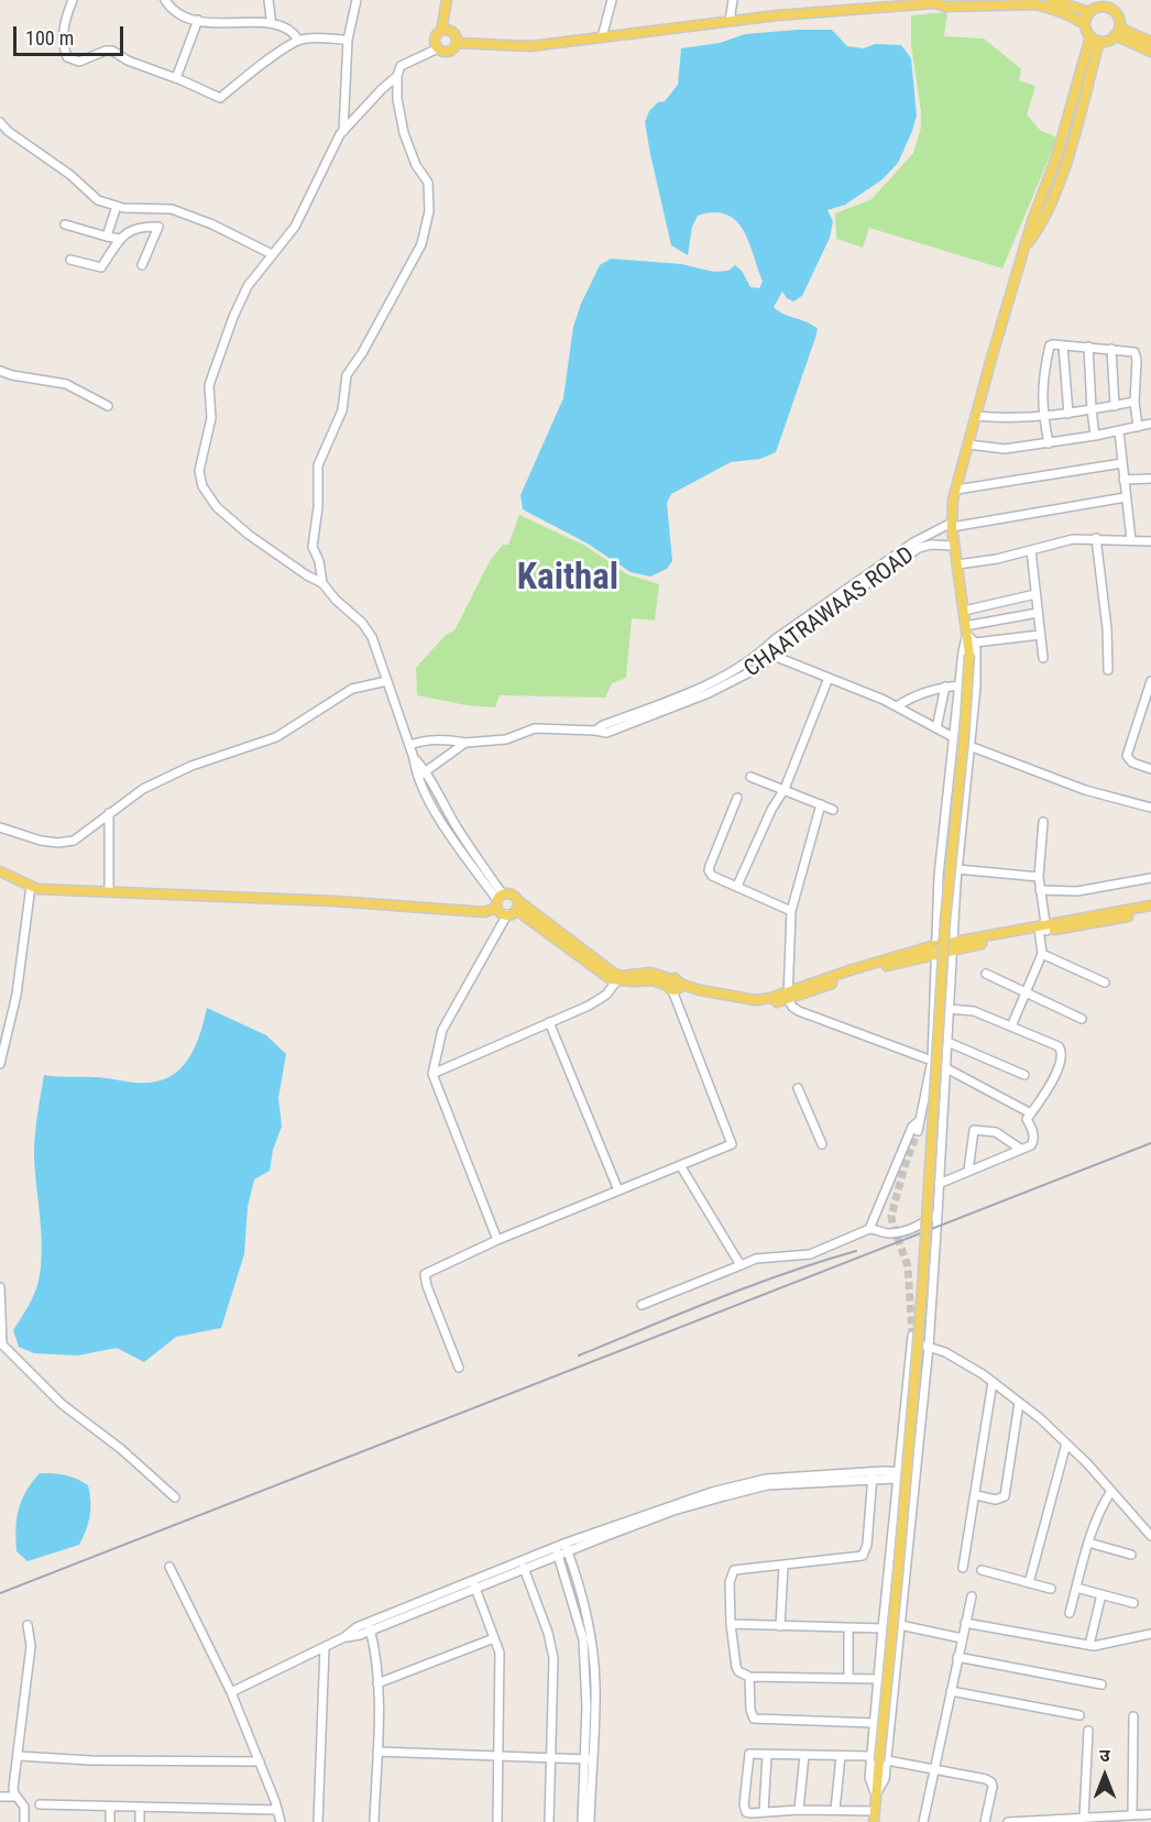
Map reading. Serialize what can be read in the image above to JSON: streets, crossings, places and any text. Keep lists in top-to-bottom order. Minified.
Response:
{"streets":{"street":["CHAATRAWAAS ROAD"]},"districts":["Kaithal"],"scale_bar":"100 m","north":"top"}
